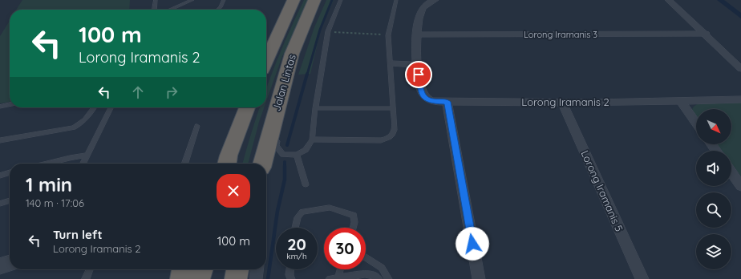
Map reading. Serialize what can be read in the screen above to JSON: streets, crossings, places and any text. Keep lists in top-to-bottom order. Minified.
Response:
{"streets":{"highway":["Jalan Lintas"],"street":["Lorong Iramanis 3","Lorong Iramanis 2","Lorong Iramanis 5"]},"crossings":[["Lorong Iramanis 3","Lorong Iramanis 2"],["Lorong Iramanis 2","Lorong Iramanis 5"]],"north":"bottom right","page":{"turn":["100 m","Lorong Iramanis 2"],"heading":["1 min","140 m · 17:06"],"list":[{"name":"Turn left","note":"Lorong Iramanis 2","value":"100 m"}],"speed":"20 km/h","limit":"30"}}
